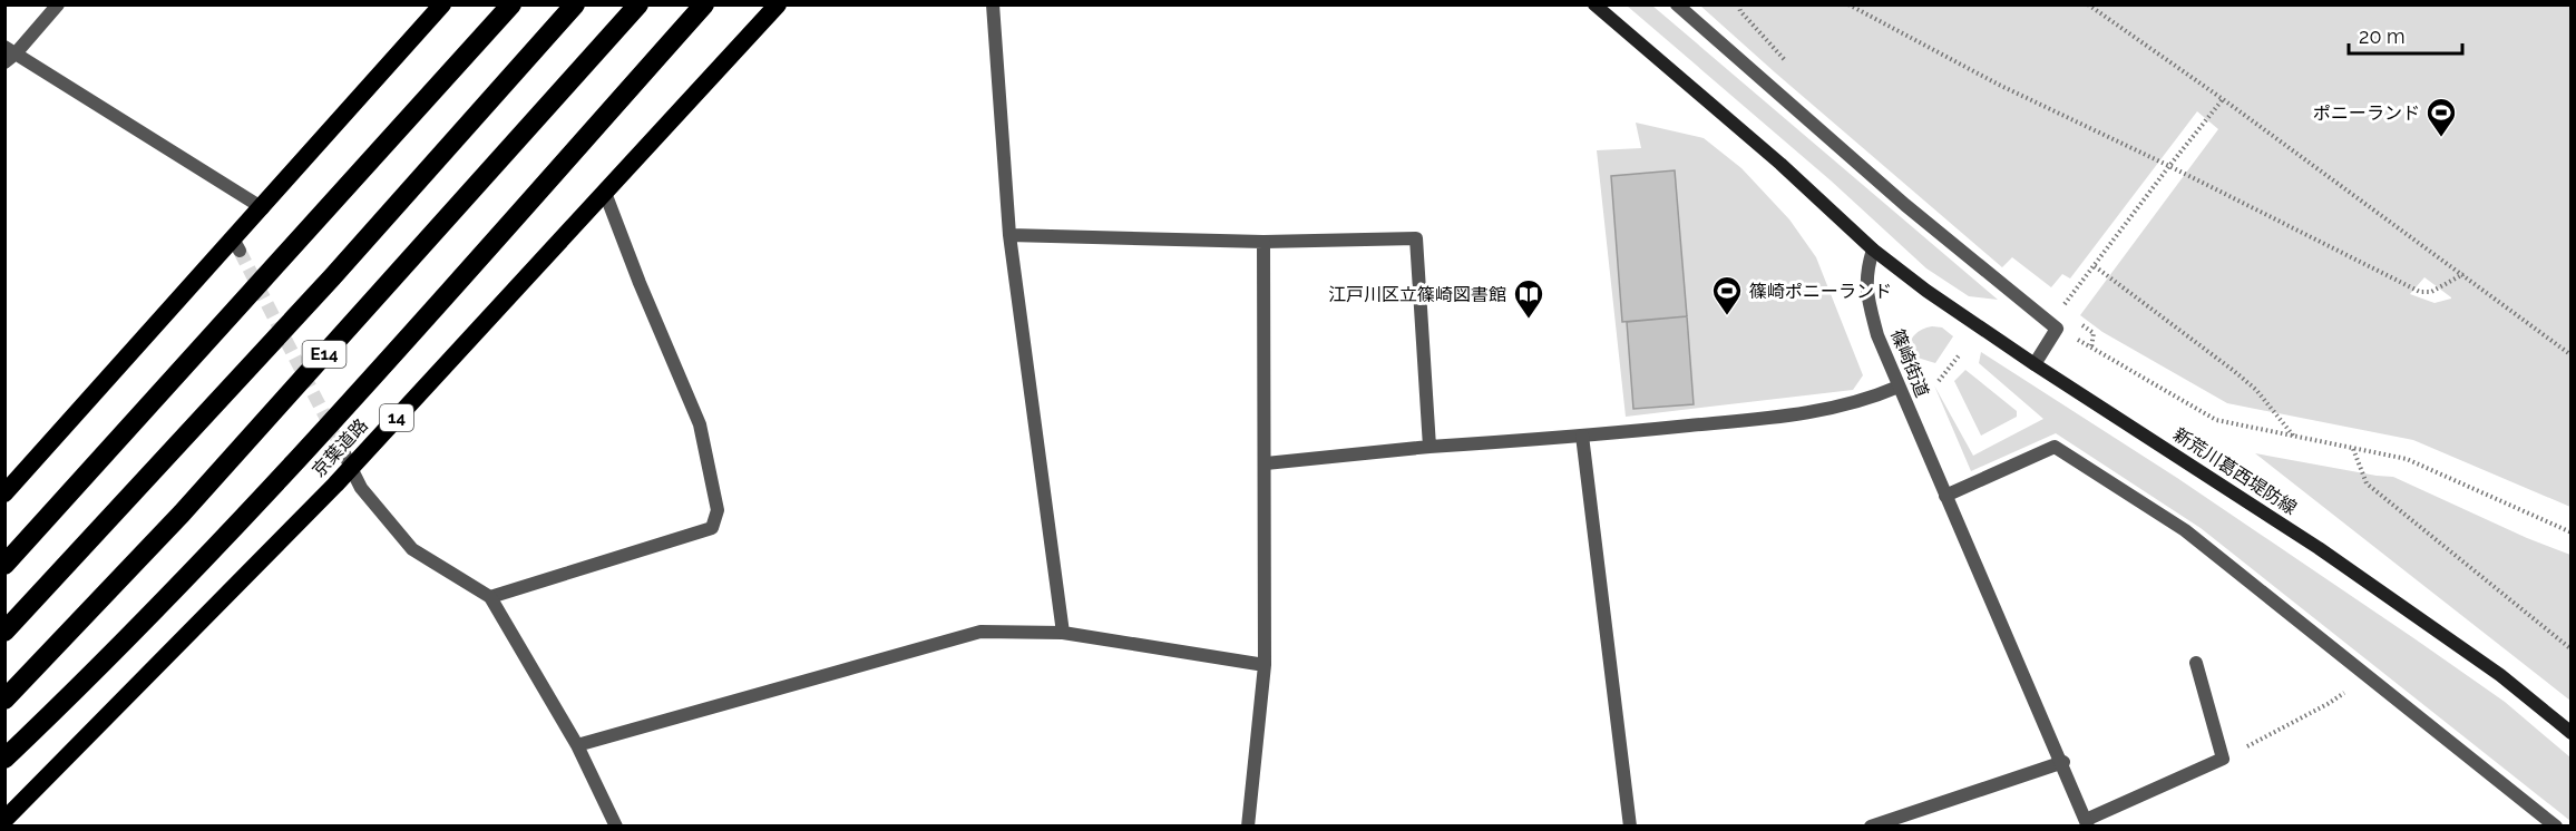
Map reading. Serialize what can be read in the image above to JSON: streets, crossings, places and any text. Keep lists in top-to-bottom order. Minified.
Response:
{"streets":{"highway":["E14","14","京葉道路"],"main road":["新荒川葛西堤防線"],"street":["篠崎街道"]},"crossings":[["篠崎街道","新荒川葛西堤防線"]],"places":{"sports":["ポニーランド","篠崎ポニーランド"],"library":["江戸川区立篠崎図書館"]},"scale_bar":"20 m"}
